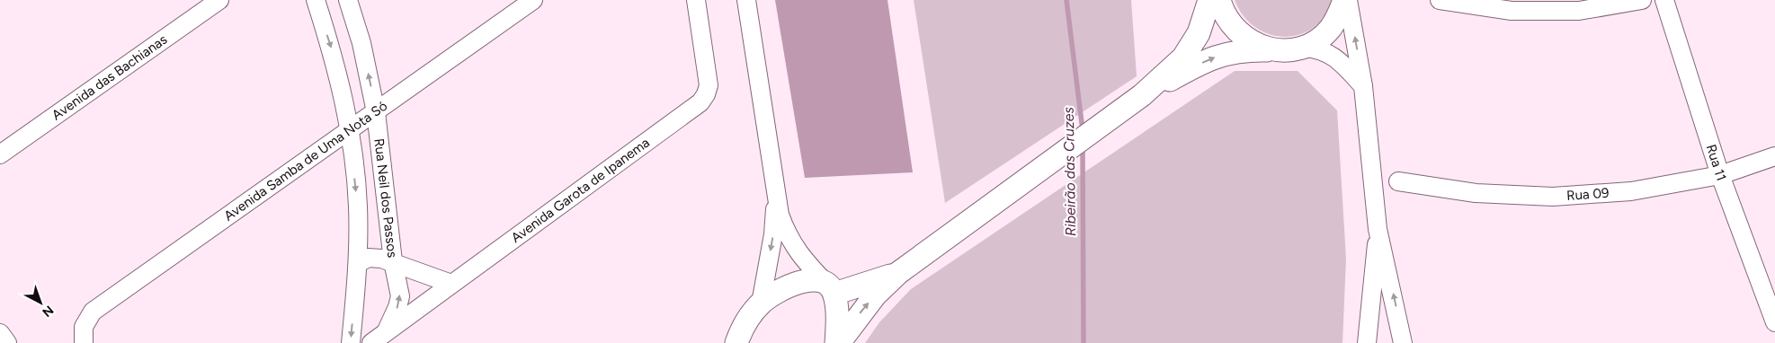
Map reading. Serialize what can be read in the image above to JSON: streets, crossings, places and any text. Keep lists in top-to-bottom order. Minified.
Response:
{"streets":{"street":["Avenida das Bachianas","Avenida Samba de Uma Nota Só","Rua 11","Avenida Garota de Ipanema","Rua 09","Rua Neil dos Passos"]},"crossings":[["Avenida Samba de Uma Nota Só","Rua Neil dos Passos"],["Rua 11","Rua 09"],["Avenida Garota de Ipanema","Rua Neil dos Passos"]],"water":["Ribeirão das Cruzes"],"north":"bottom right"}
